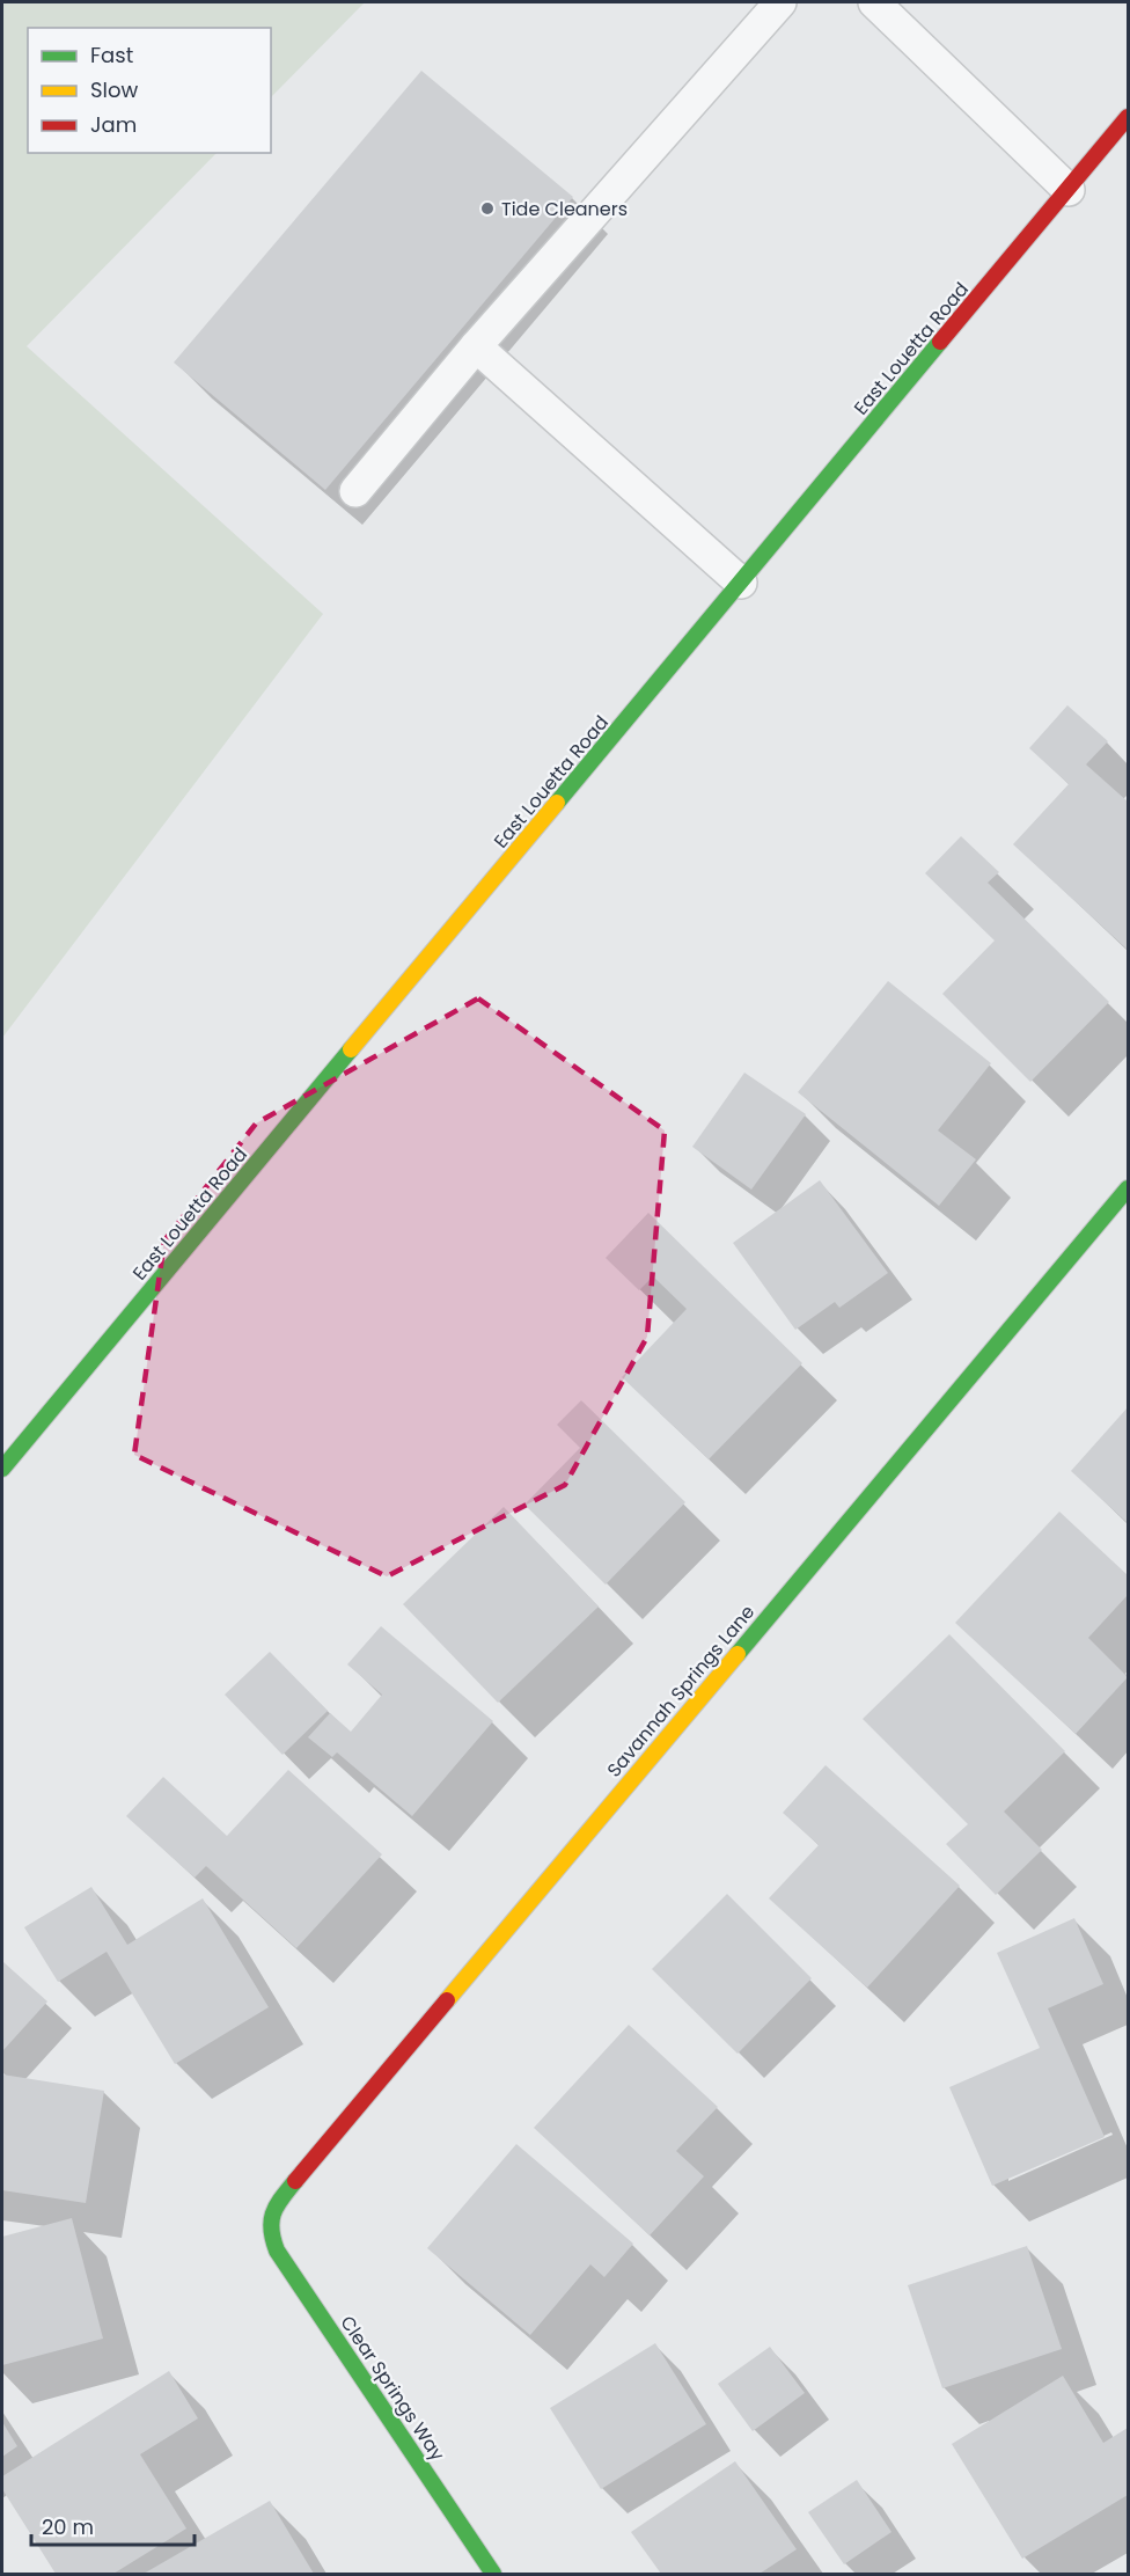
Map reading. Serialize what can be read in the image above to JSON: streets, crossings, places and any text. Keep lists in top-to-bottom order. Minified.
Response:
{"streets":{"main road":["East Louetta Road","Savannah Springs Lane","Clear Springs Way"]},"crossings":[["Savannah Springs Lane","Clear Springs Way"]],"places":["Tide Cleaners"],"legend":["Fast","Slow","Jam"],"scale_bar":"20 m"}
